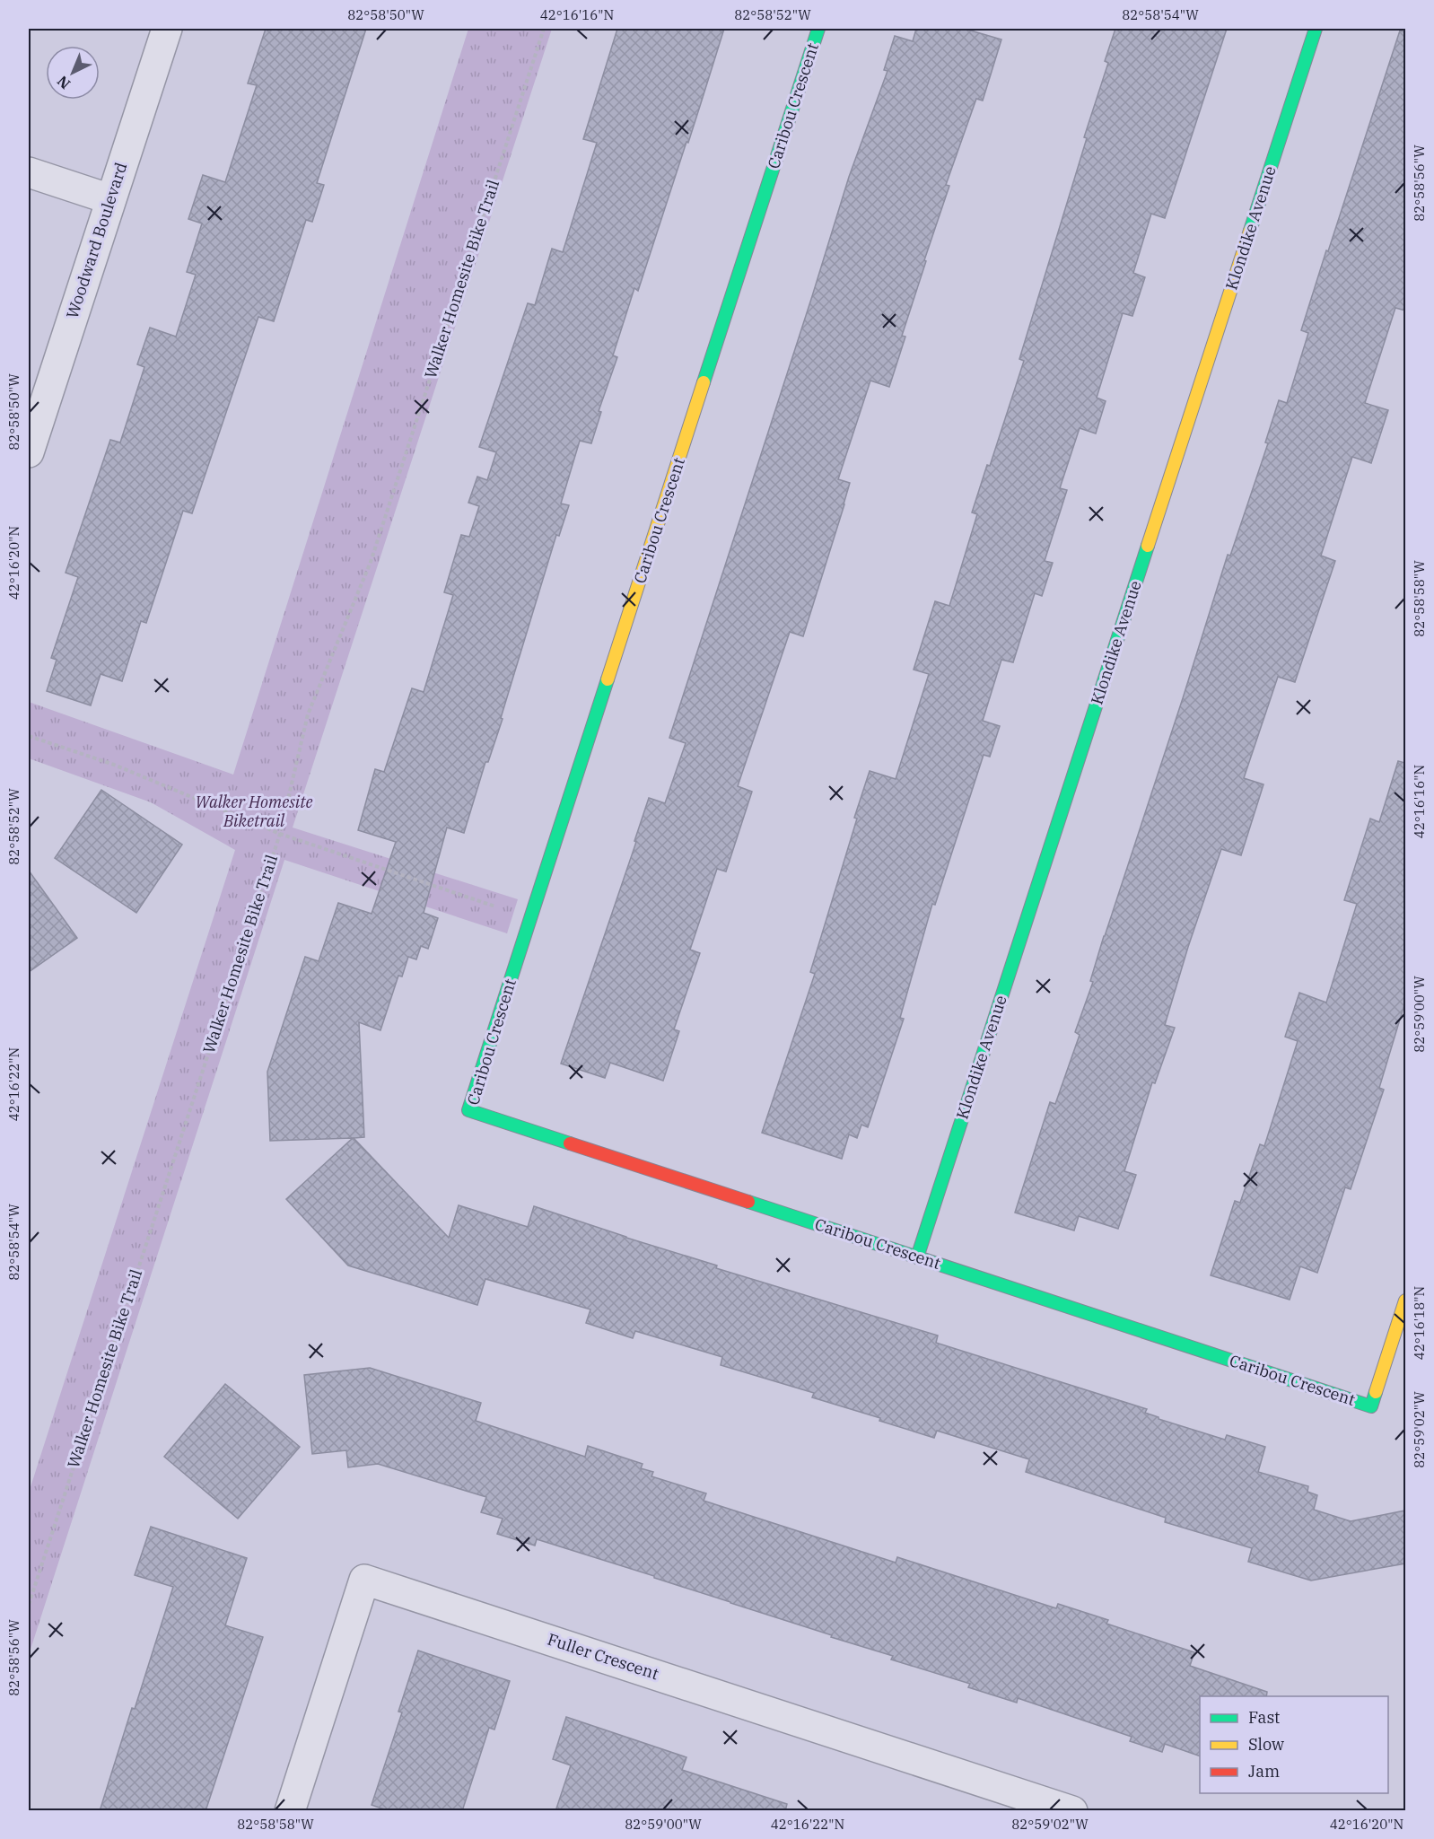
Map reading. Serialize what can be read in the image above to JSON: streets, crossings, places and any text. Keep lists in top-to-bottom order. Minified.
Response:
{"streets":{"street":["Caribou Crescent","Klondike Avenue","Woodward Boulevard","Fuller Crescent"],"path":["Walker Homesite Bike Trail"]},"crossings":[["Caribou Crescent","Klondike Avenue"]],"parks":["Walker Homesite Biketrail"],"legend":["Fast","Slow","Jam"],"north":"bottom left","coordinates":["82°58'50\"W","42°16'16\"N","82°58'52\"W","82°58'54\"W","82°58'56\"W","42°16'20\"N","82°58'58\"W","82°59'00\"W","42°16'22\"N","42°16'18\"N","82°59'02\"W"]}
